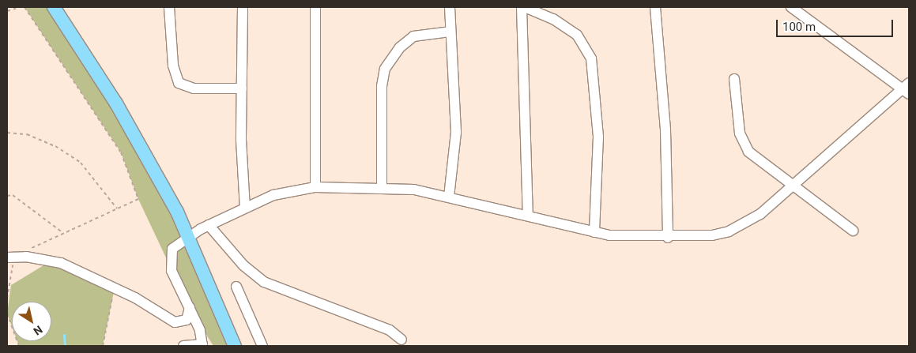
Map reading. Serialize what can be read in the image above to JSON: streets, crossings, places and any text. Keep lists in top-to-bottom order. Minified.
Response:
{"scale_bar":"100 m","north":"bottom right"}
